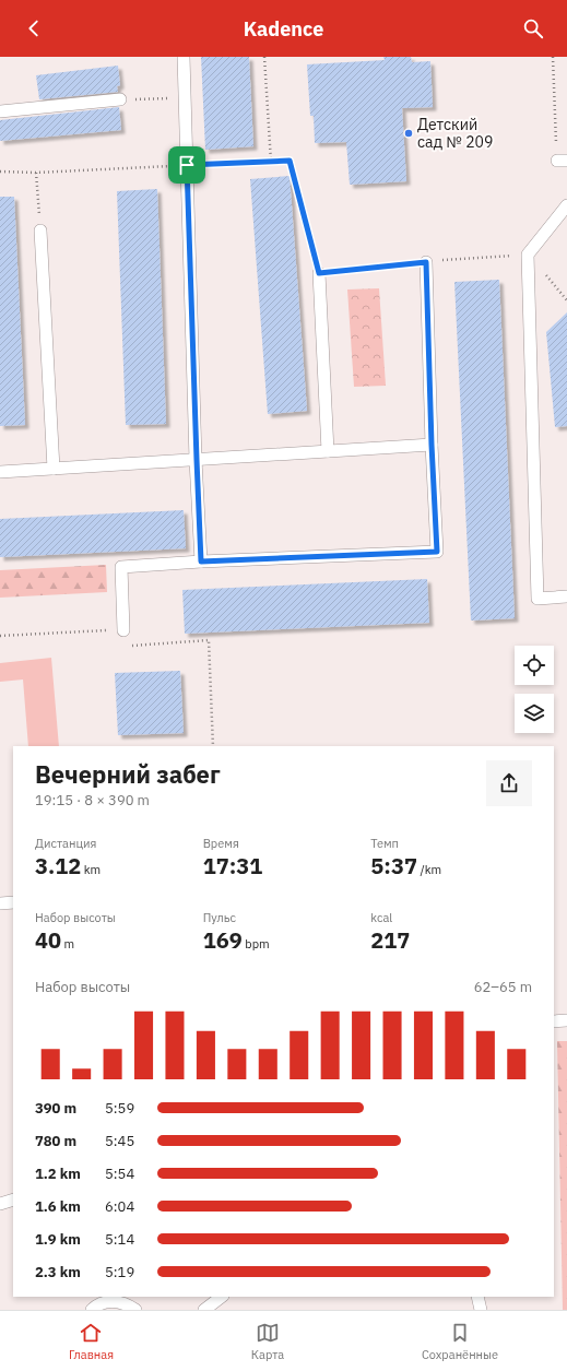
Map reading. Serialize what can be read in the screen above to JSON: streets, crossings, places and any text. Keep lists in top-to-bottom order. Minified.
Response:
{"places":["Детский сад № 209"],"page":{"header":"Kadence","heading":["Вечерний забег","19:15 · 8 × 390 m"],"stats":[["Дистанция","3.12 km"],["Время","17:31"],["Темп","5:37 /km"],["Набор высоты","40 m"],["Пульс","169 bpm"],["kcal","217"]],"chart":["Набор высоты","62–65 m"],"list":[{"name":"390 m","note":"5:59"},{"name":"780 m","note":"5:45"},{"name":"1.2 km","note":"5:54"},{"name":"1.6 km","note":"6:04"},{"name":"1.9 km","note":"5:14"},{"name":"2.3 km","note":"5:19"}],"tabs":["Главная","Карта","Сохранённые"]}}
